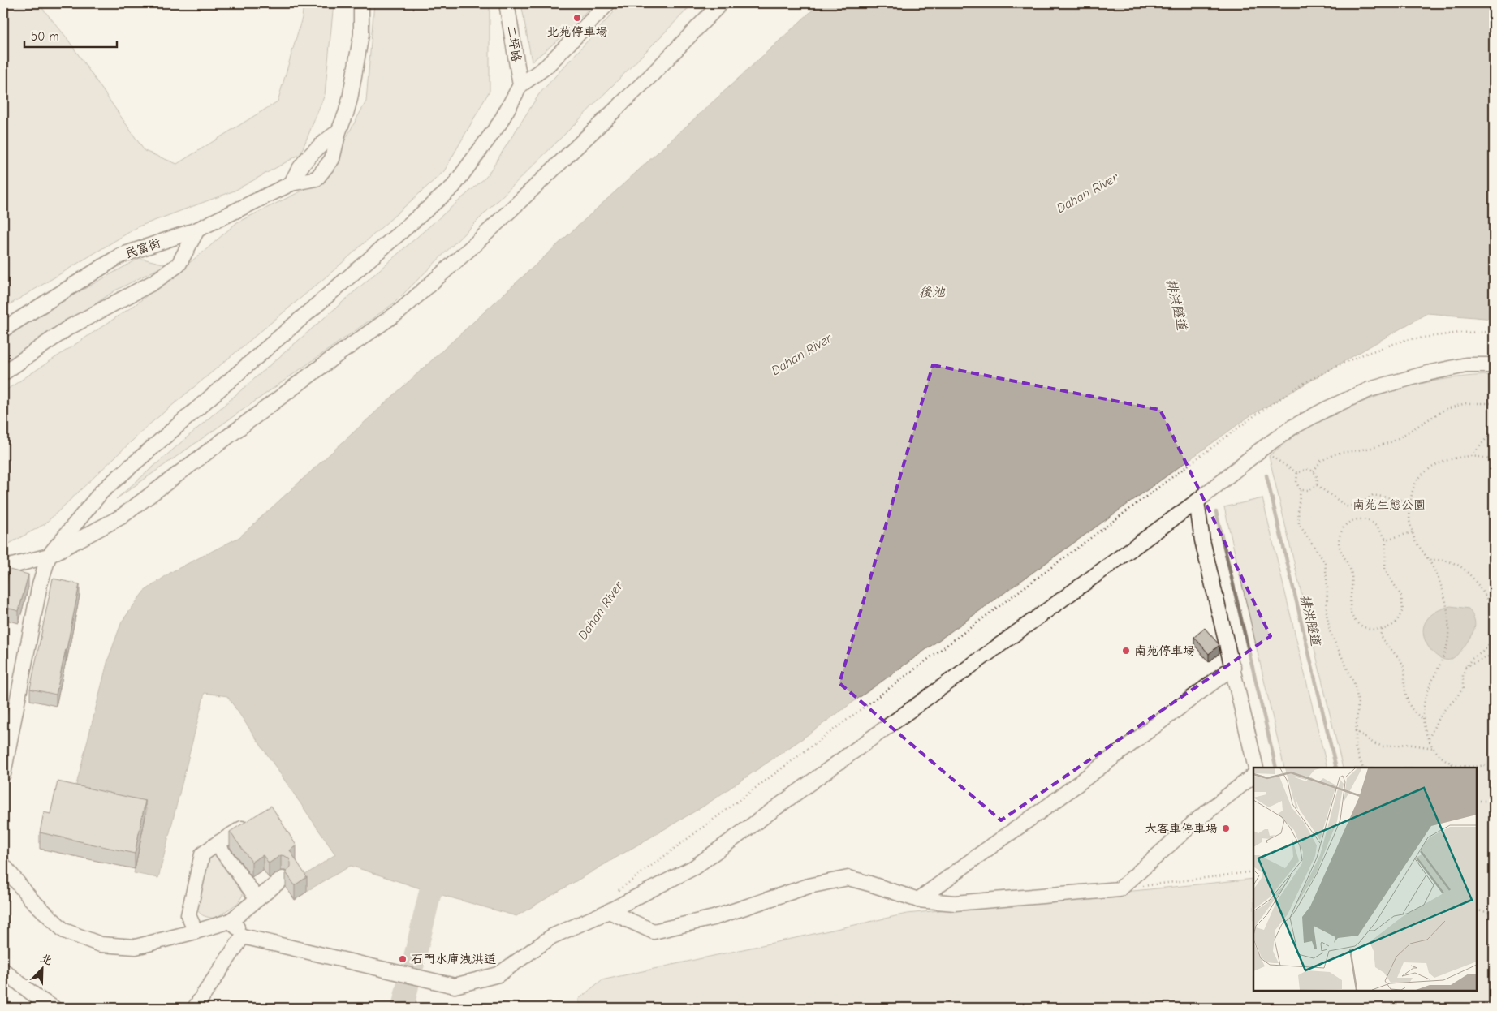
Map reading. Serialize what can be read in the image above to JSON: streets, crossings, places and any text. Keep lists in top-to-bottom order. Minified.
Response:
{"streets":{"street":["二坪路","民富街"]},"water":["Dahan River","後池","排洪隧道"],"parks":["南苑生態公園"],"places":["北苑停車場","南苑停車場","大客車停車場","石門水庫洩洪道"],"scale_bar":"50 m","north":"top right"}
